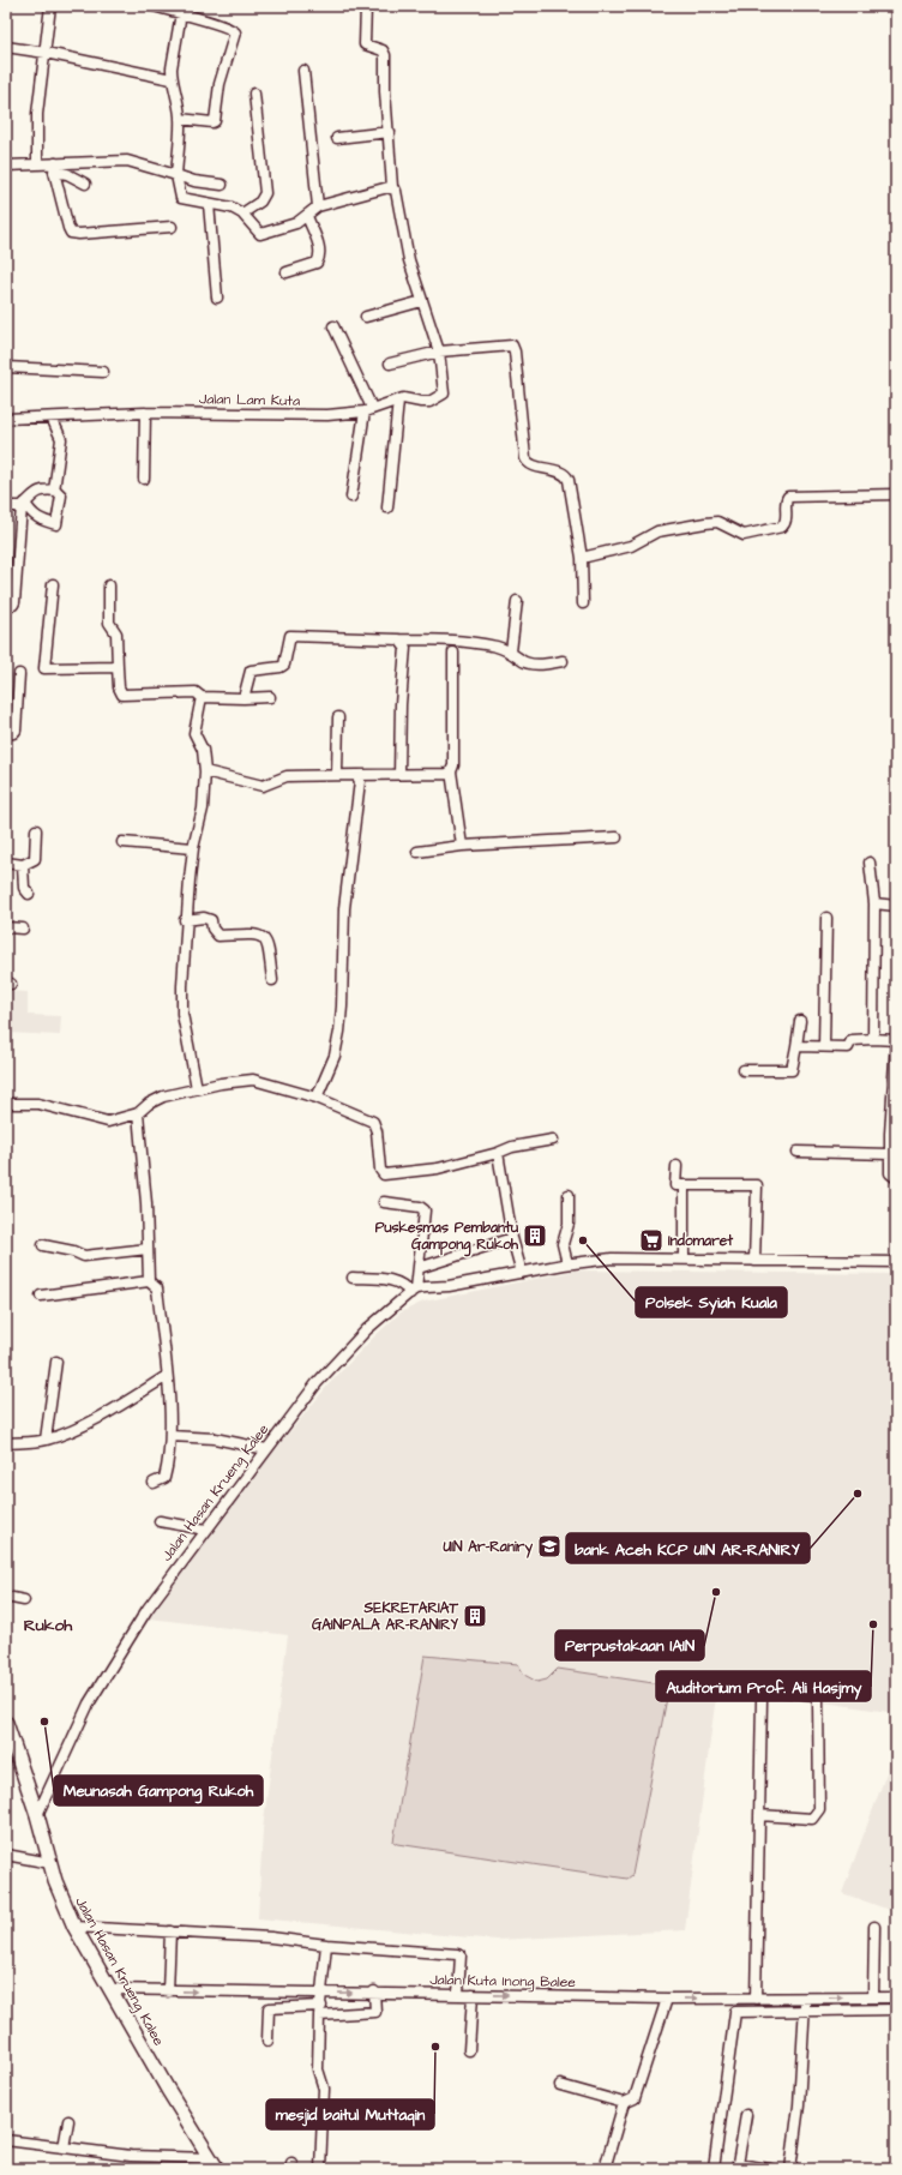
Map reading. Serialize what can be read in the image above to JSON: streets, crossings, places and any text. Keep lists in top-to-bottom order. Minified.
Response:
{"streets":{"street":["Jalan Lam Kuta","Jalan Hasan Krueng Kalee","Jalan Kuta Inong Balee"]},"crossings":[["Jalan Hasan Krueng Kalee","Jalan Kuta Inong Balee"]],"districts":["Rukoh"],"places":{"building":["Puskesmas Pembantu Gampong Rukoh","SEKRETARIAT GAINPALA AR-RANIRY"],"other":["Polsek Syiah Kuala","bank Aceh KCP UIN AR-RANIRY","Perpustakaan IAIN","Auditorium Prof. Ali Hasjmy","Meunasah Gampong Rukoh","mesjid baitul Muttaqin"],"supermarket":["Indomaret"],"school or university":["UIN Ar-Raniry"]}}
